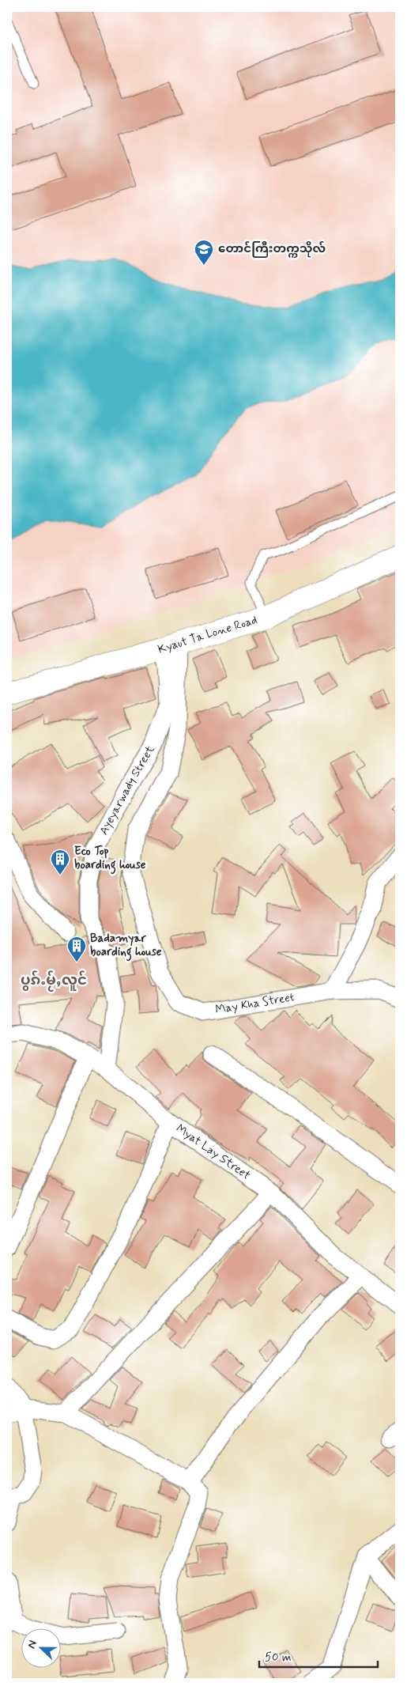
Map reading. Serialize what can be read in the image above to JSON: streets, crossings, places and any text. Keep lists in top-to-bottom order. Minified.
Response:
{"streets":{"main road":["Kyaut Ta Lone Road"],"street":["Ayeyarwady Street","May Kha Street","Myat Lay Street"]},"crossings":[["Kyaut Ta Lone Road","Ayeyarwady Street"],["Kyaut Ta Lone Road","May Kha Street"],["Ayeyarwady Street","May Kha Street"],["Ayeyarwady Street","Myat Lay Street"]],"districts":["ပွၵ်ႉမႂ်ႇလူင်"],"places":{"school or university":["တောင်ကြီးတက္ကသိုလ်"],"building":["Eco Top boarding house","Badamyar boarding house"]},"scale_bar":"50 m","north":"left"}
